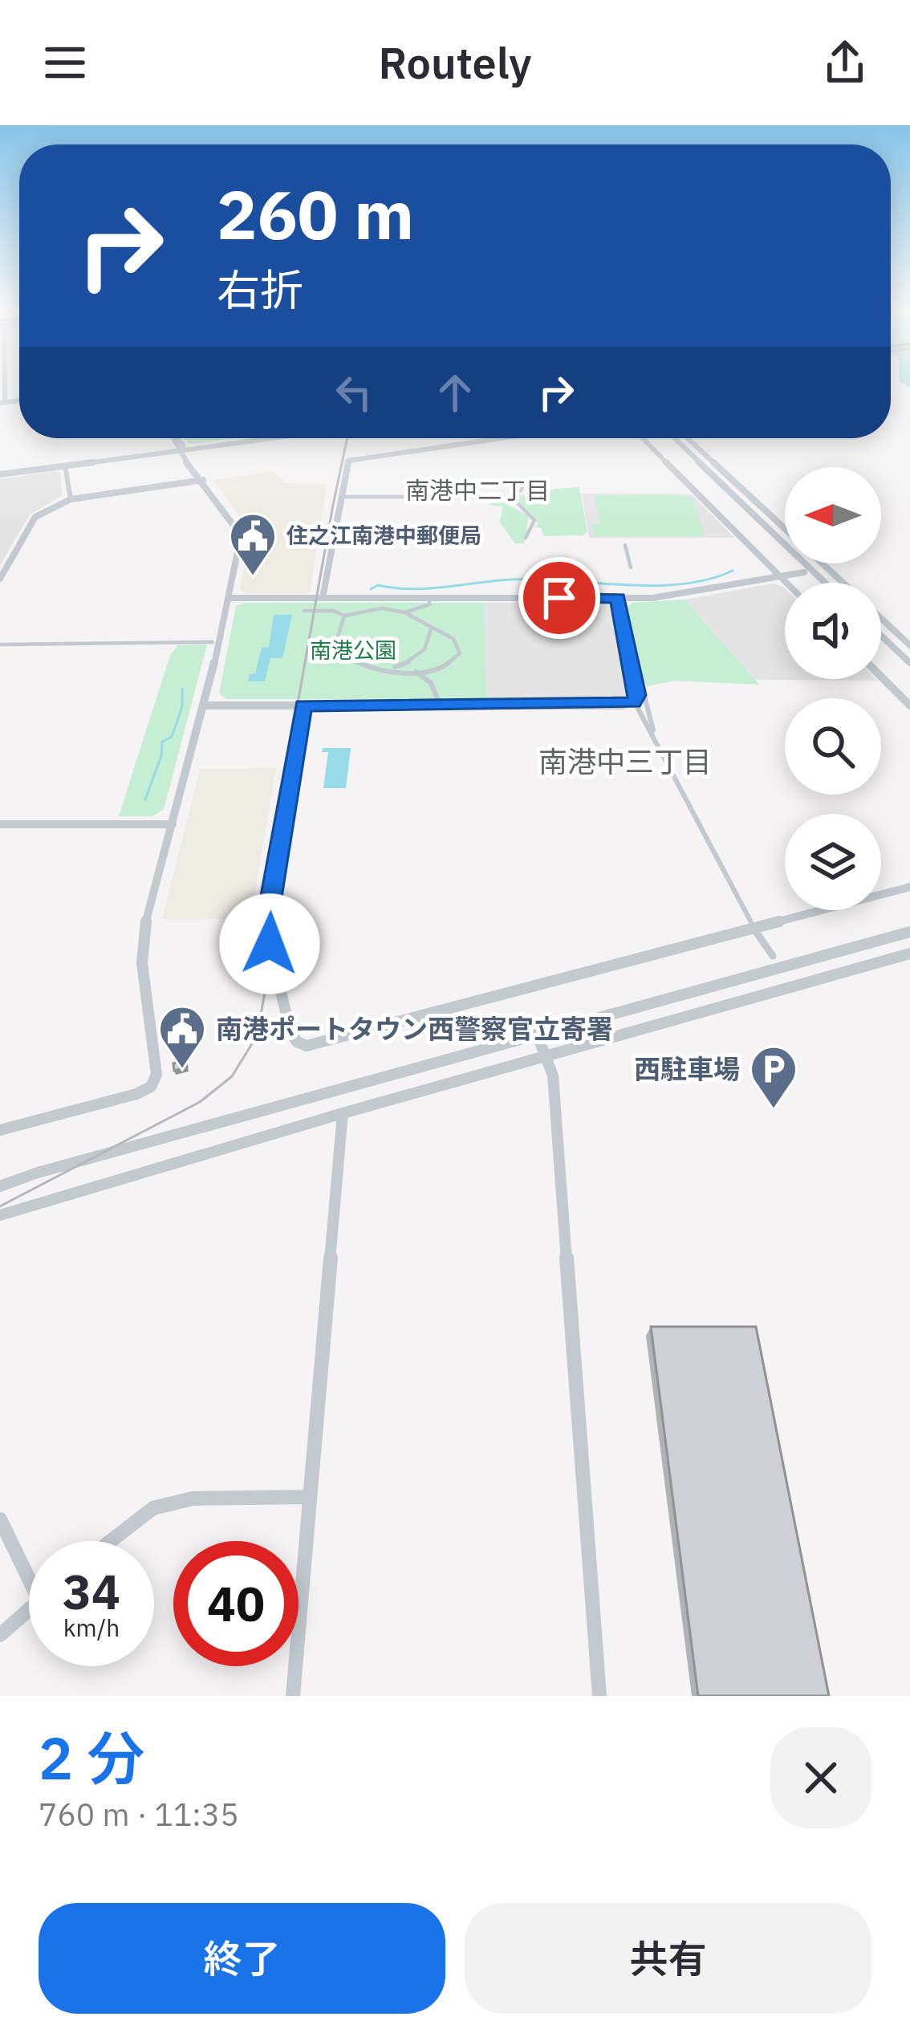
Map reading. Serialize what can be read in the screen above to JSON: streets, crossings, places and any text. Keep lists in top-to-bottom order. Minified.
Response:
{"districts":["南港中二丁目","南港中三丁目"],"parks":["南港公園"],"places":{"public building":["住之江南港中郵便局","南港ポートタウン西警察官立寄署"],"parking":["西駐車場"]},"north":"left","page":{"header":"Routely","turn":["260 m","右折"],"speed":"34 km/h","limit":"40","heading":["2 分","760 m · 11:35"],"buttons":["終了","共有"]}}
